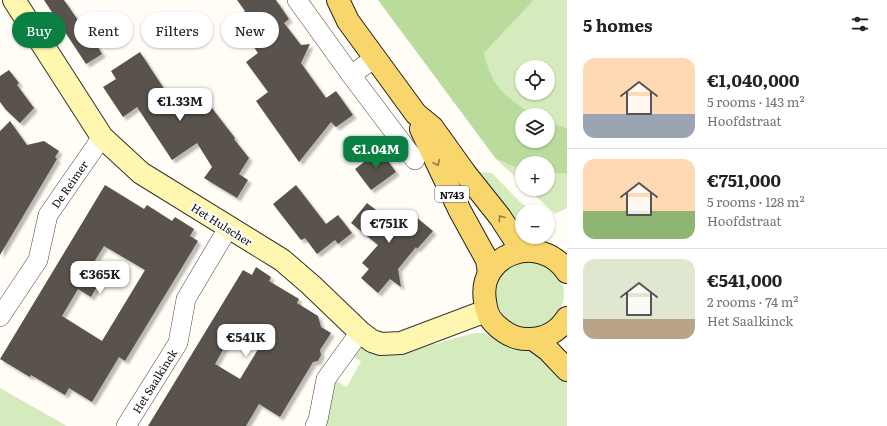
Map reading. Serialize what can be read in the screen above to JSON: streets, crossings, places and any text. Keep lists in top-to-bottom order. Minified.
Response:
{"streets":{"main road":["N743"],"street":["De Reimer","Het Hulscher","Het Saalkinck"]},"crossings":[["De Reimer","Het Hulscher"],["Het Hulscher","Het Saalkinck"]],"page":{"heading":"5 homes","chip":["Buy","Rent","Filters","New"],"list":[{"name":"€1,040,000","note":"5 rooms · 143 m² · Hoofdstraat"},{"name":"€751,000","note":"5 rooms · 128 m² · Hoofdstraat"},{"name":"€541,000","note":"2 rooms · 74 m² · Het Saalkinck"}],"map_buttons":["+","−"],"price":["€1.33M","€1.04M","€751K","€365K","€541K"]}}
